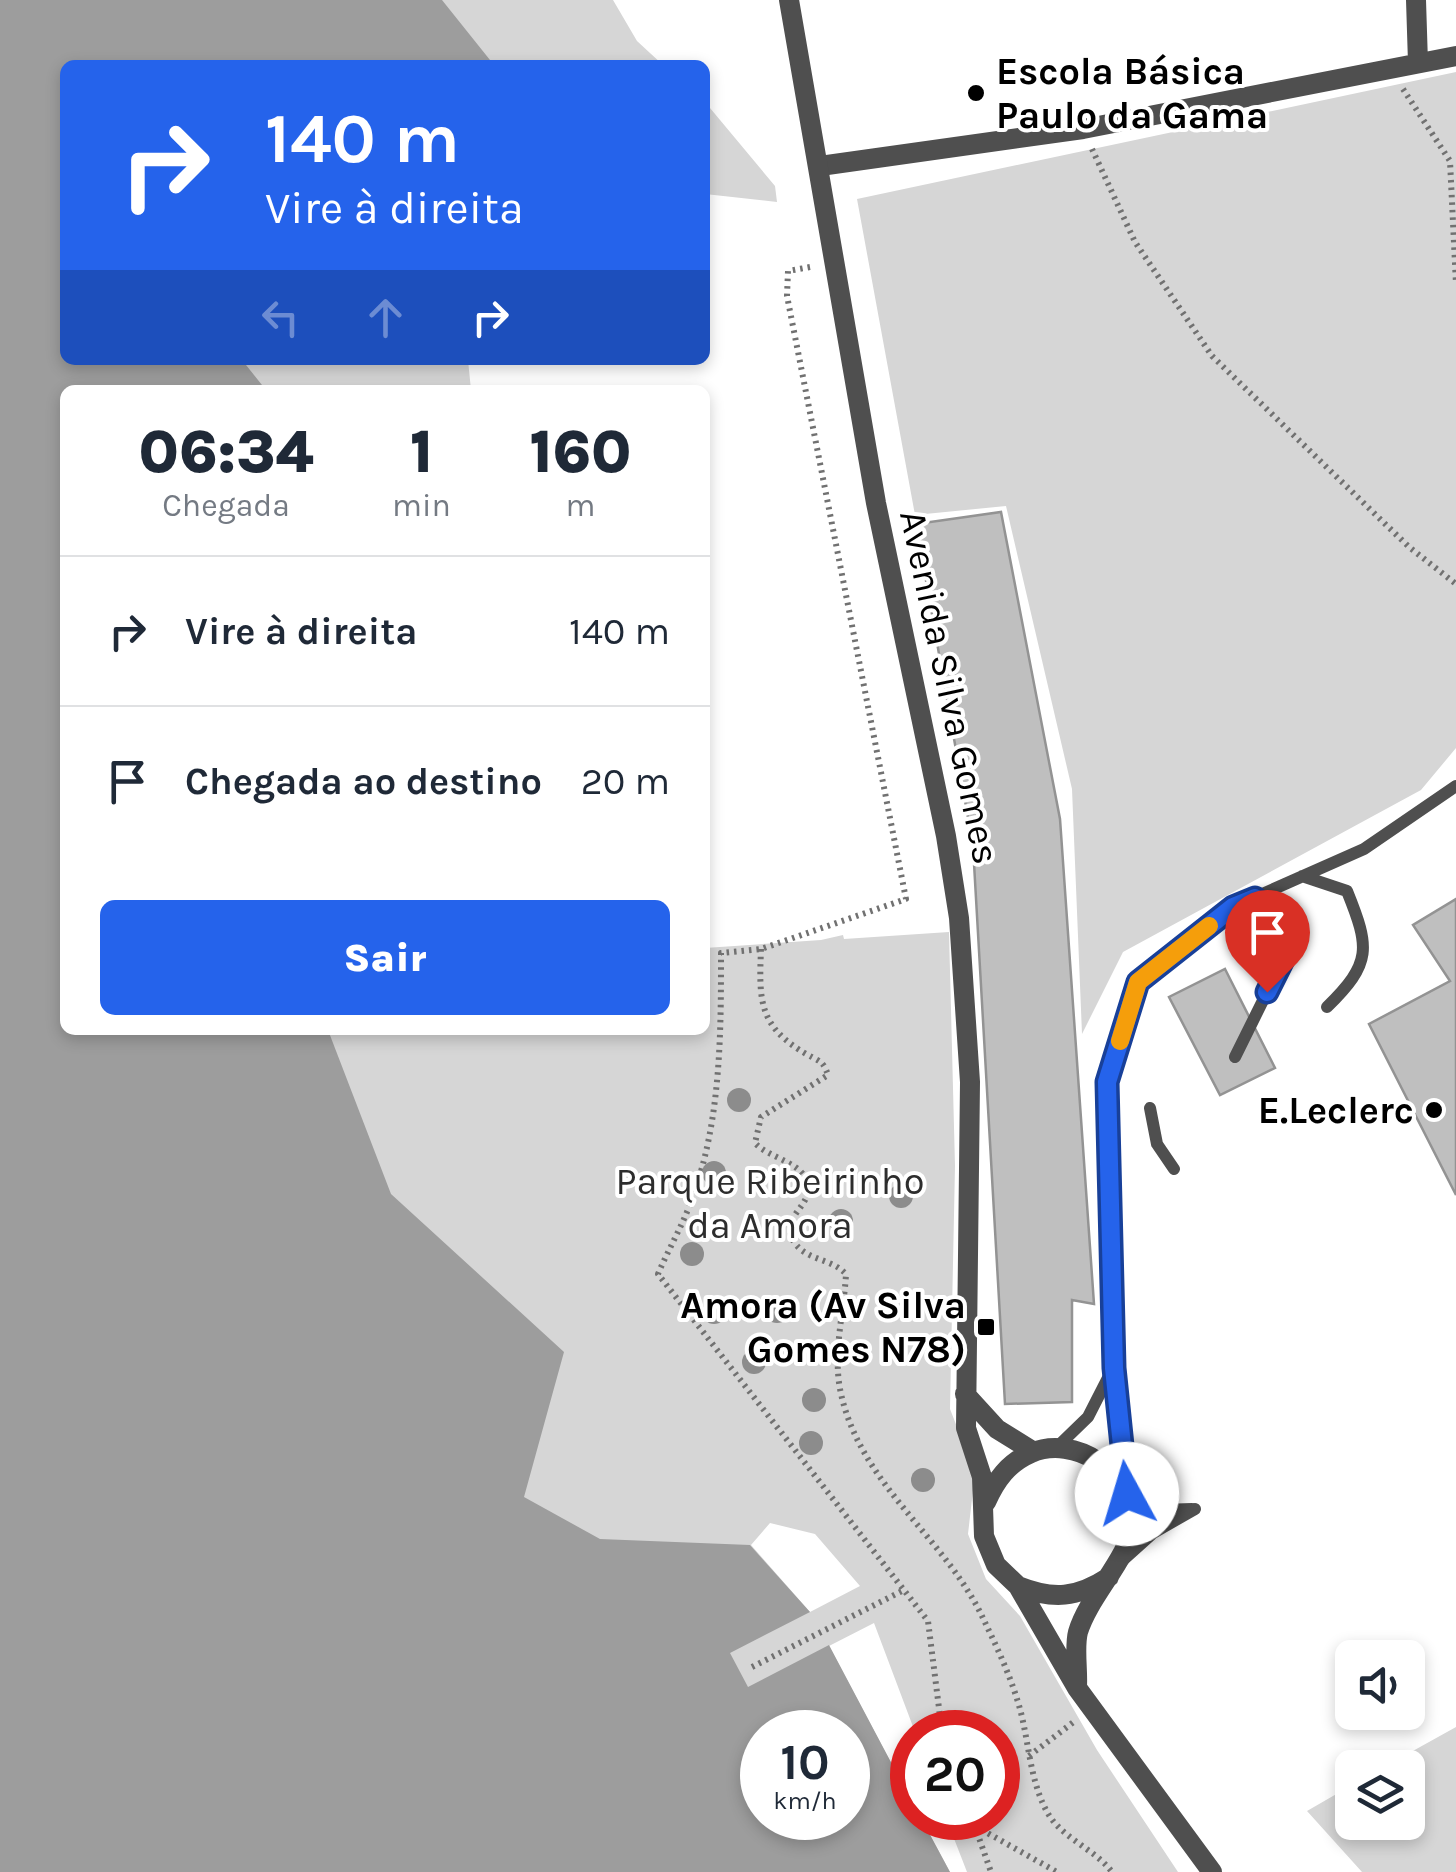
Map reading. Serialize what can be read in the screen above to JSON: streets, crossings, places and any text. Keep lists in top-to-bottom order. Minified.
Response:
{"streets":{"street":["Avenida Silva Gomes"]},"parks":["Parque Ribeirinho da Amora"],"places":{"other":["Escola Básica Paulo da Gama","E.Leclerc"],"transit":["Amora (Av Silva Gomes N78)"]},"page":{"turn":["140 m","Vire à direita"],"eta":["06:34","Chegada","1","min","160","m"],"list":[{"name":"Vire à direita","value":"140 m"},{"name":"Chegada ao destino","value":"20 m"}],"buttons":"Sair","speed":"10 km/h","limit":"20"}}
